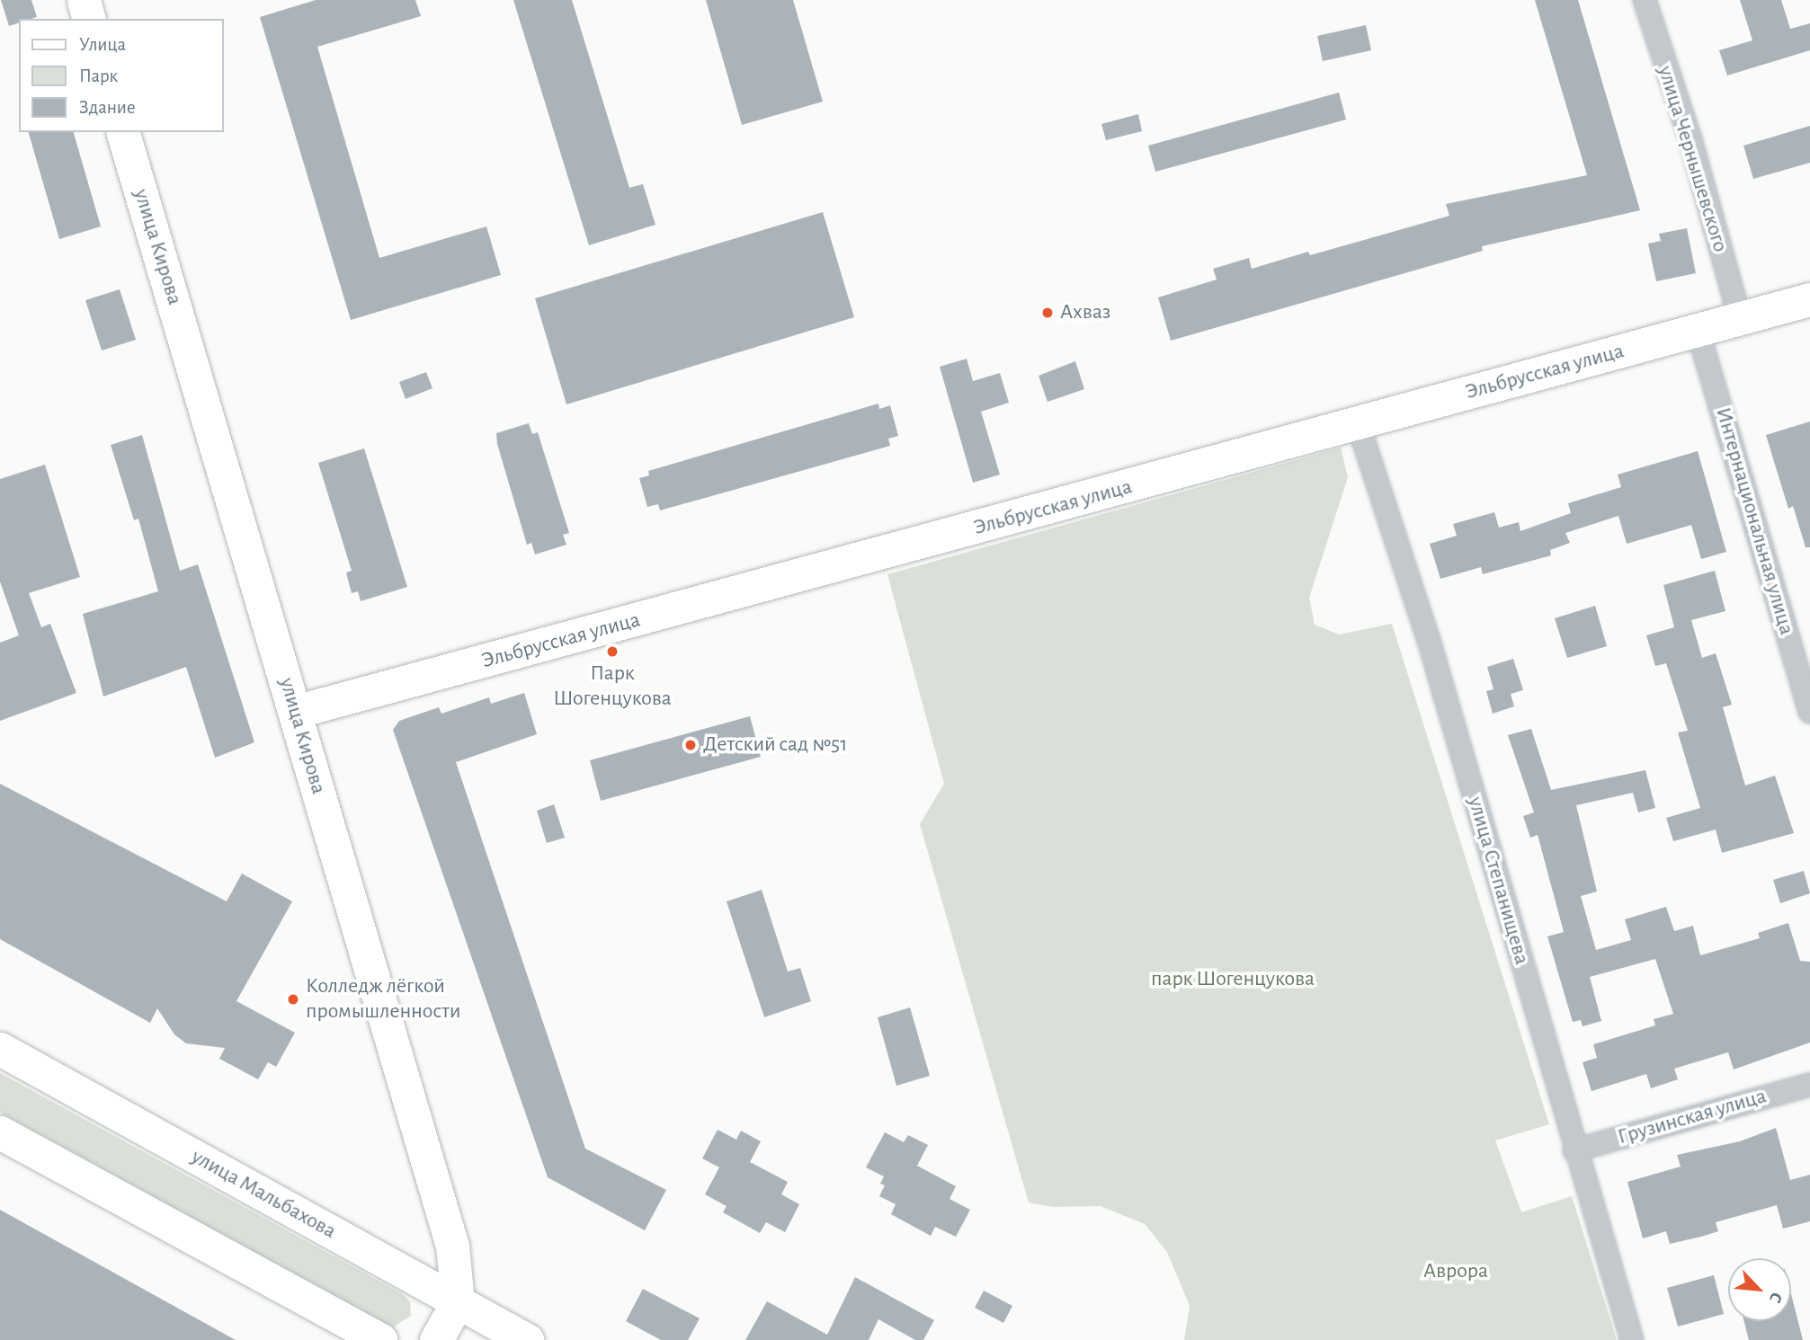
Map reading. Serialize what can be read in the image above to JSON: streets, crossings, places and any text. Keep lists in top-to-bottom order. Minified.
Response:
{"streets":{"main road":["улица Кирова","Эльбрусская улица","улица Мальбахова"],"street":["улица Чернышевского","Интернациональная улица","улица Степанищева","Грузинская улица"]},"crossings":[["улица Чернышевского","Эльбрусская улица"],["улица Кирова","Эльбрусская улица"],["улица Кирова","улица Мальбахова"],["Эльбрусская улица","Интернациональная улица"],["Эльбрусская улица","улица Степанищева"],["улица Степанищева","Грузинская улица"]],"parks":["парк Шогенцукова","Аврора"],"places":["Ахваз","Парк Шогенцукова","Детский сад №51","Колледж лёгкой промышленности"],"legend":["Улица","Парк","Здание"],"north":"bottom right"}
